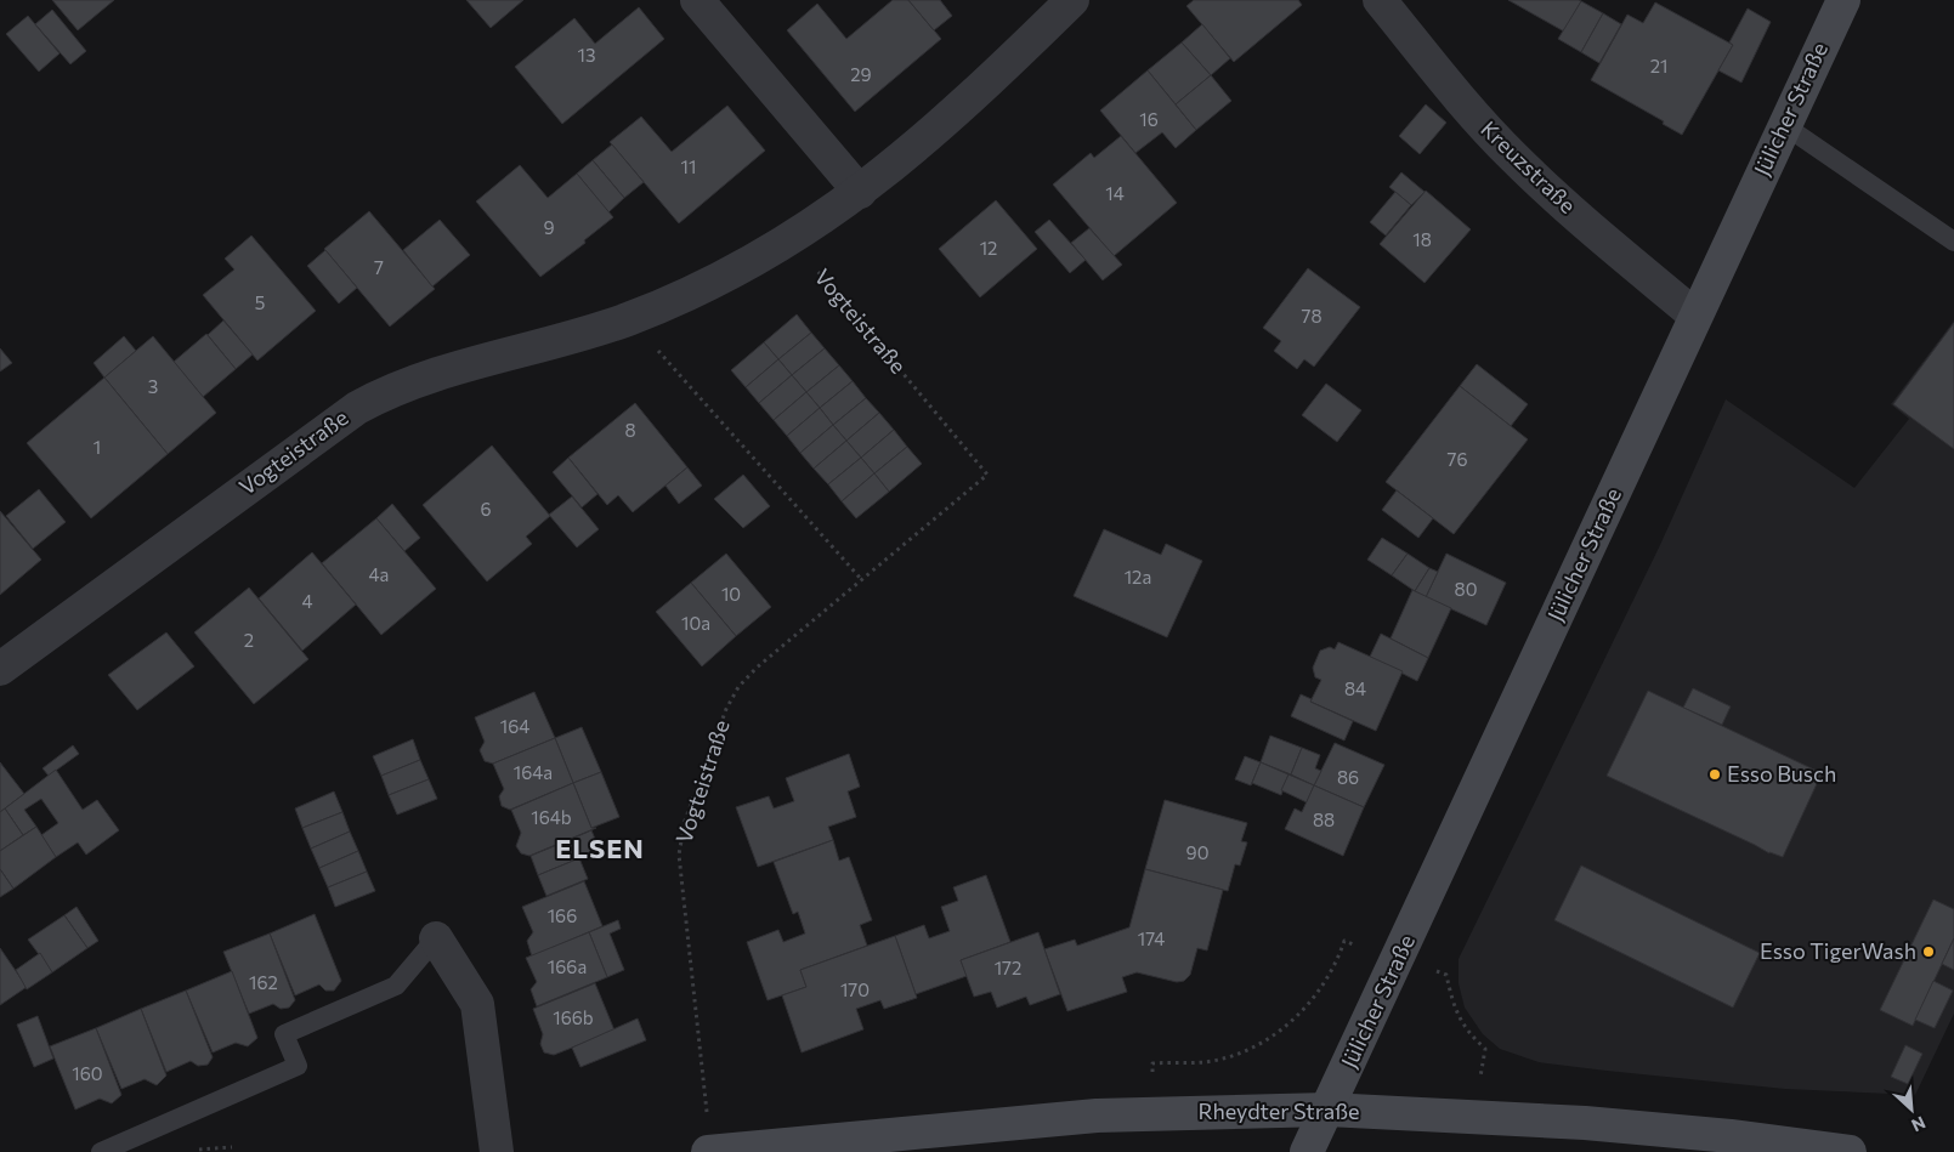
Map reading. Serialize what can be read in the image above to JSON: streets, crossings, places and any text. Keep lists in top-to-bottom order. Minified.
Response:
{"streets":{"street":["Jülicher Straße","Kreuzstraße","Vogteistraße","Rheydter Straße"]},"crossings":[["Jülicher Straße","Kreuzstraße"],["Jülicher Straße","Rheydter Straße"],["Vogteistraße","Rheydter Straße"]],"districts":["ELSEN"],"places":["Esso Busch","Esso TigerWash"],"house_numbers":["13","21","29","16","11","14","9","18","12","7","5","78","3","8","1","76","6","4a","12a","80","10","4","10a","2","84","164","164a","86","164b","88","90","166","174","166a","172","162","170","166b","160"],"north":"bottom right"}
